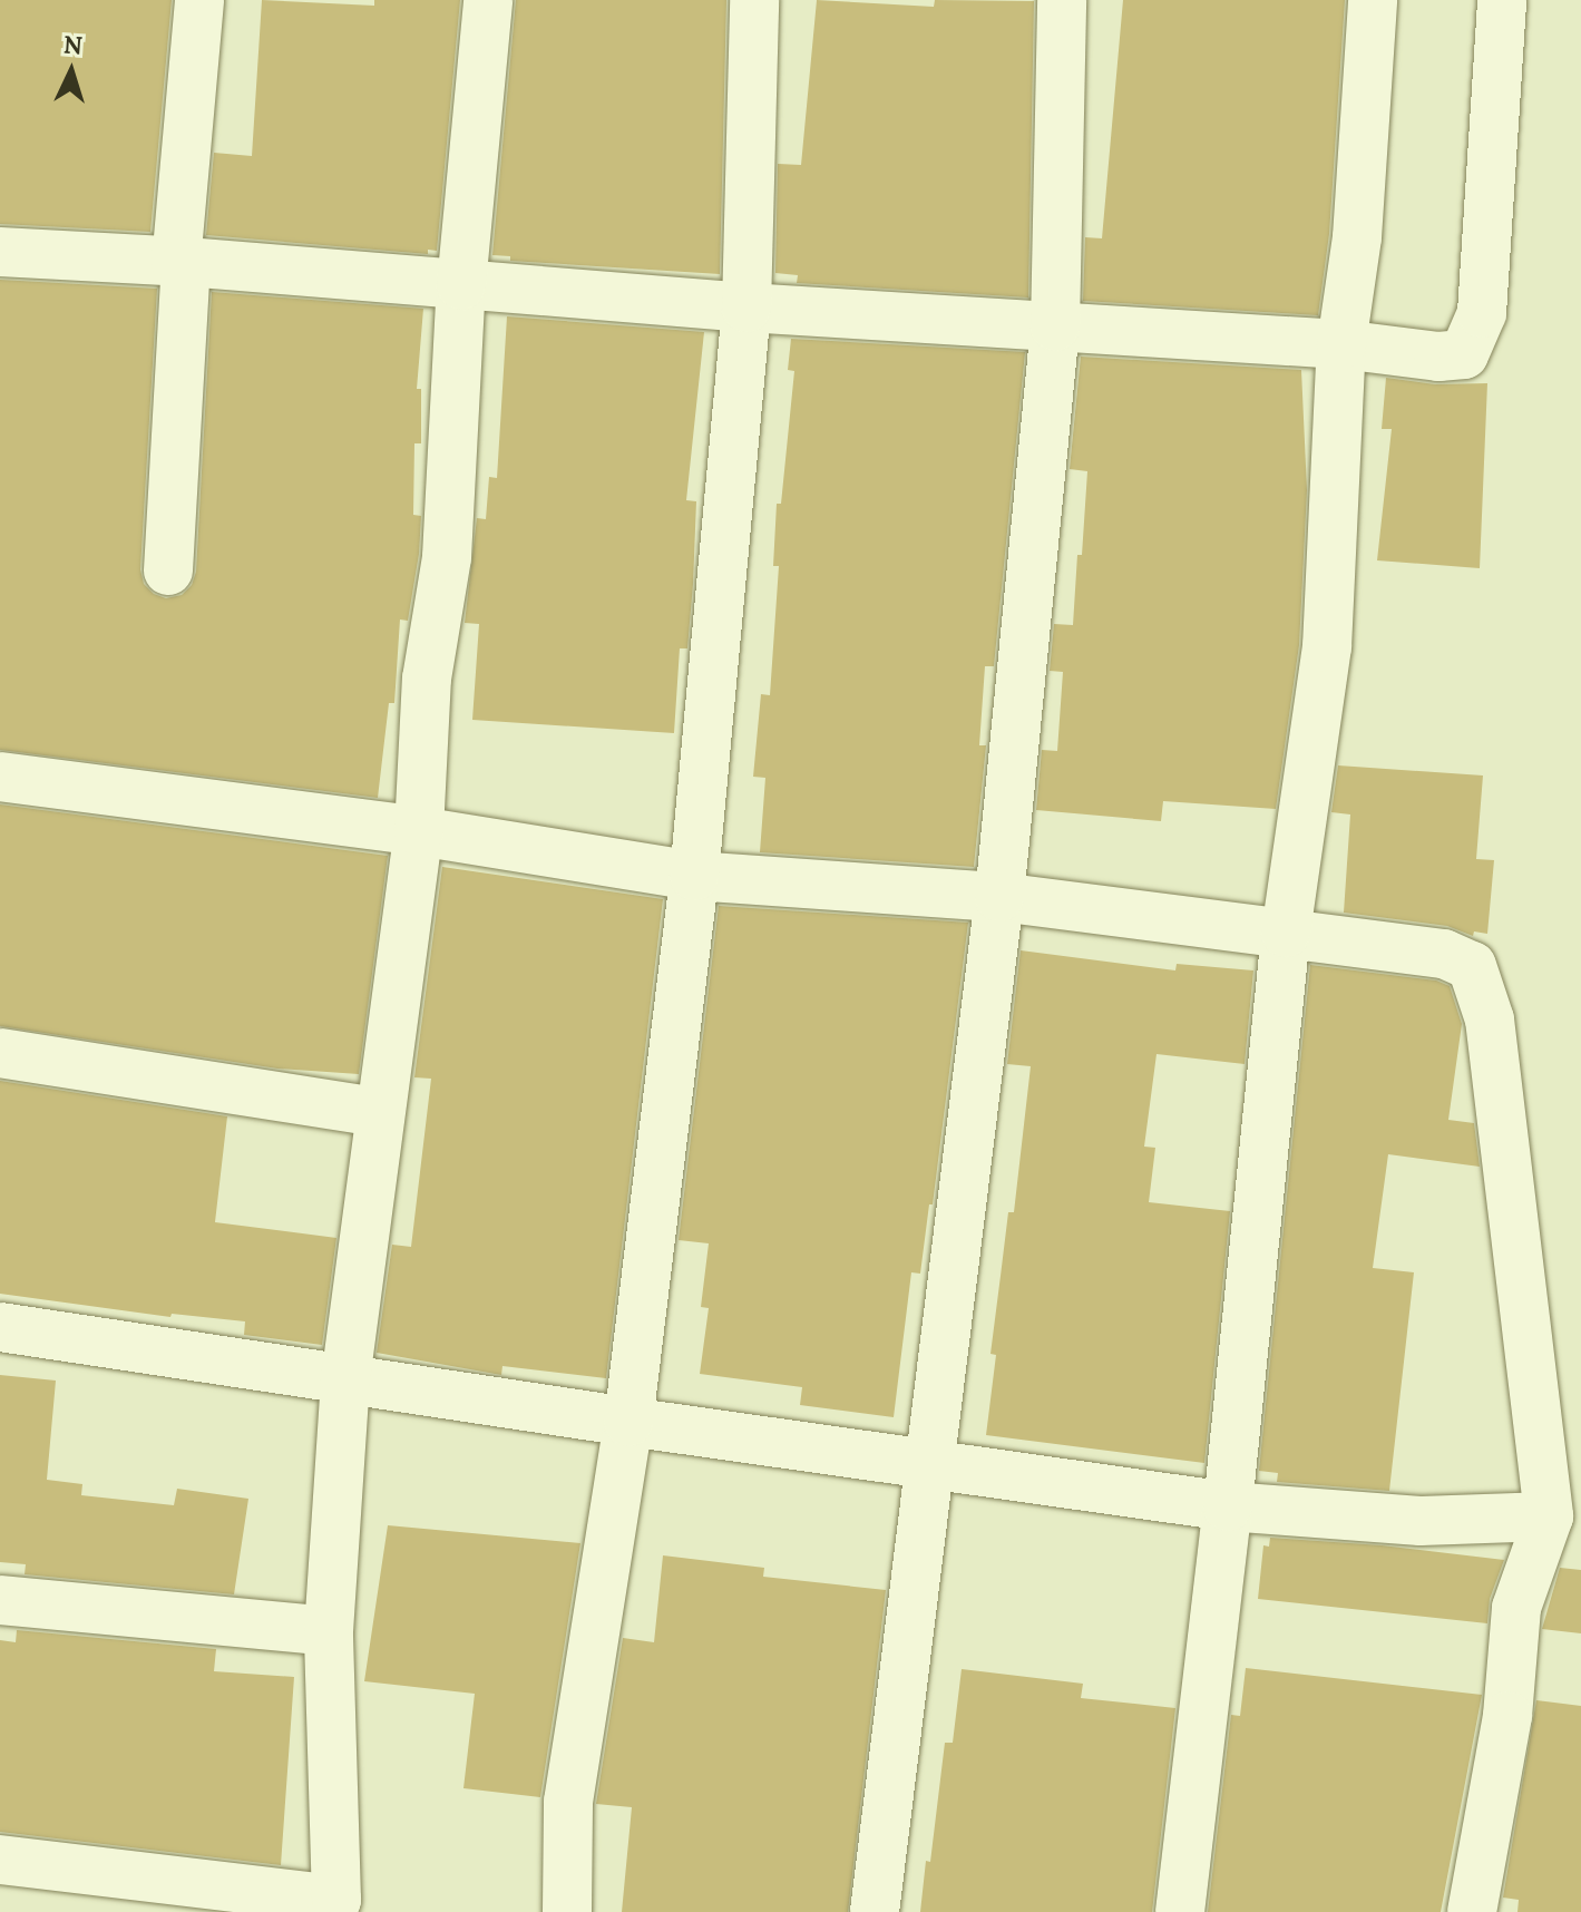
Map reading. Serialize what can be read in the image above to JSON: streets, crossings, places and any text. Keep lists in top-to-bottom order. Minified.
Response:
{"north":"top"}
